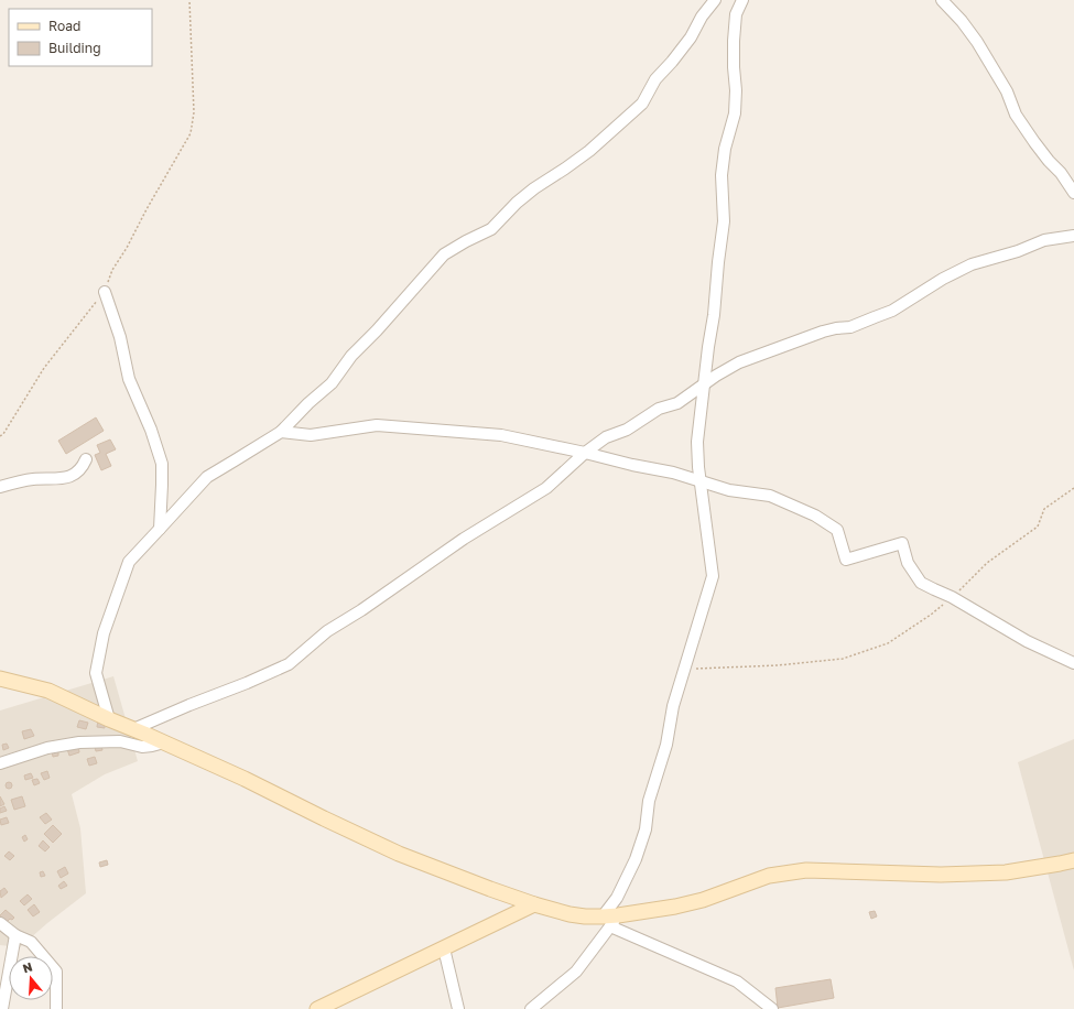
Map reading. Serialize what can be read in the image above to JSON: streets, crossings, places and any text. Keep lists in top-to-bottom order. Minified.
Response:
{"legend":["Road","Building"],"north":"top"}
